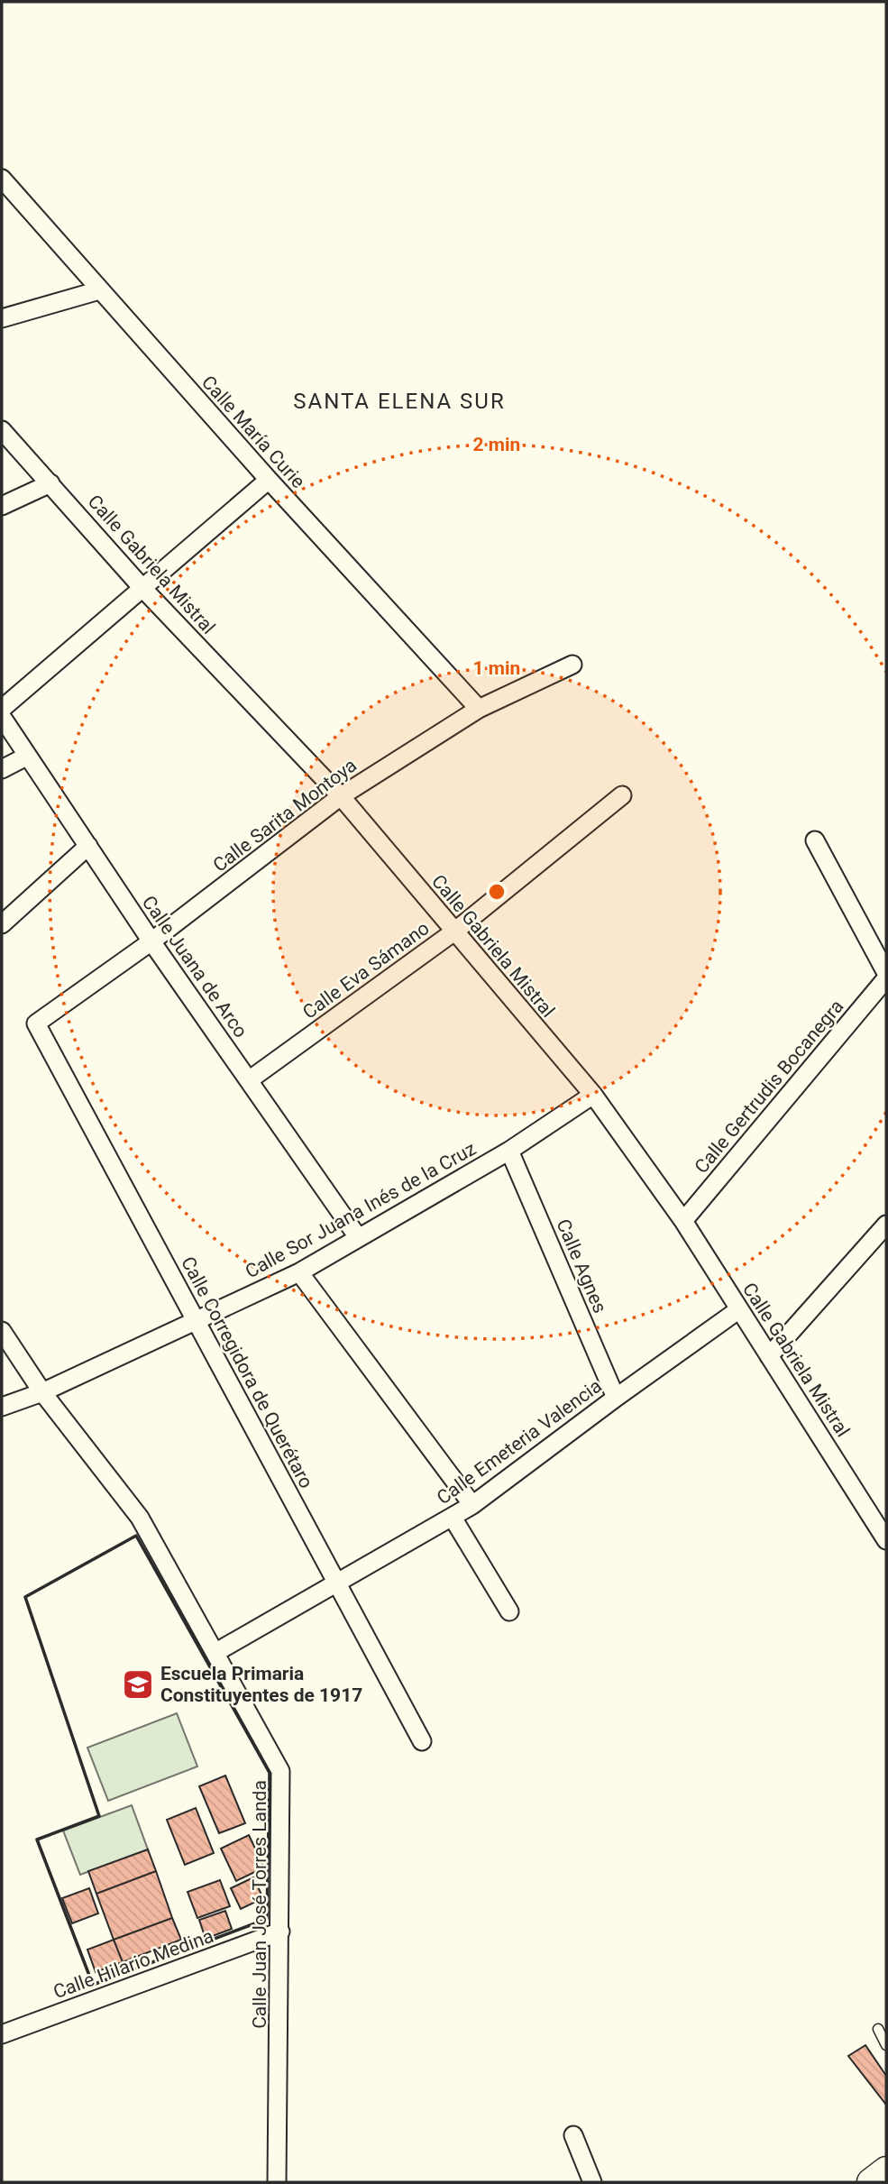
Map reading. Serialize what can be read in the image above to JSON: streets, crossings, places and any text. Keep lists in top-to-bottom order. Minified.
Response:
{"streets":{"street":["Calle María Curie","Calle Gabriela Mistral","Calle Sarita Montoya","Calle Juana de Arco","Calle Eva Sámano","Calle Gertrudis Bocanegra","Calle Sor Juana Inés de la Cruz","Calle Agnes","Calle Corregidora de Querétaro","Calle Emeteria Valencia","Calle Juan José Torres Landa","Calle Hilario Medina"]},"crossings":[["Calle María Curie","Calle Sarita Montoya"],["Calle Gabriela Mistral","Calle Sarita Montoya"],["Calle Gabriela Mistral","Calle Eva Sámano"],["Calle Gabriela Mistral","Calle Gertrudis Bocanegra"],["Calle Gabriela Mistral","Calle Sor Juana Inés de la Cruz"],["Calle Gabriela Mistral","Calle Emeteria Valencia"],["Calle Sarita Montoya","Calle Juana de Arco"],["Calle Sarita Montoya","Calle Corregidora de Querétaro"],["Calle Juana de Arco","Calle Eva Sámano"],["Calle Juana de Arco","Calle Sor Juana Inés de la Cruz"],["Calle Sor Juana Inés de la Cruz","Calle Agnes"],["Calle Sor Juana Inés de la Cruz","Calle Corregidora de Querétaro"],["Calle Sor Juana Inés de la Cruz","Calle Juan José Torres Landa"],["Calle Agnes","Calle Emeteria Valencia"],["Calle Corregidora de Querétaro","Calle Emeteria Valencia"],["Calle Emeteria Valencia","Calle Juan José Torres Landa"],["Calle Juan José Torres Landa","Calle Hilario Medina"]],"districts":["SANTA ELENA SUR"],"places":{"school or university":["Escuela Primaria Constituyentes de 1917"]},"rings":["2 min","1 min"]}
